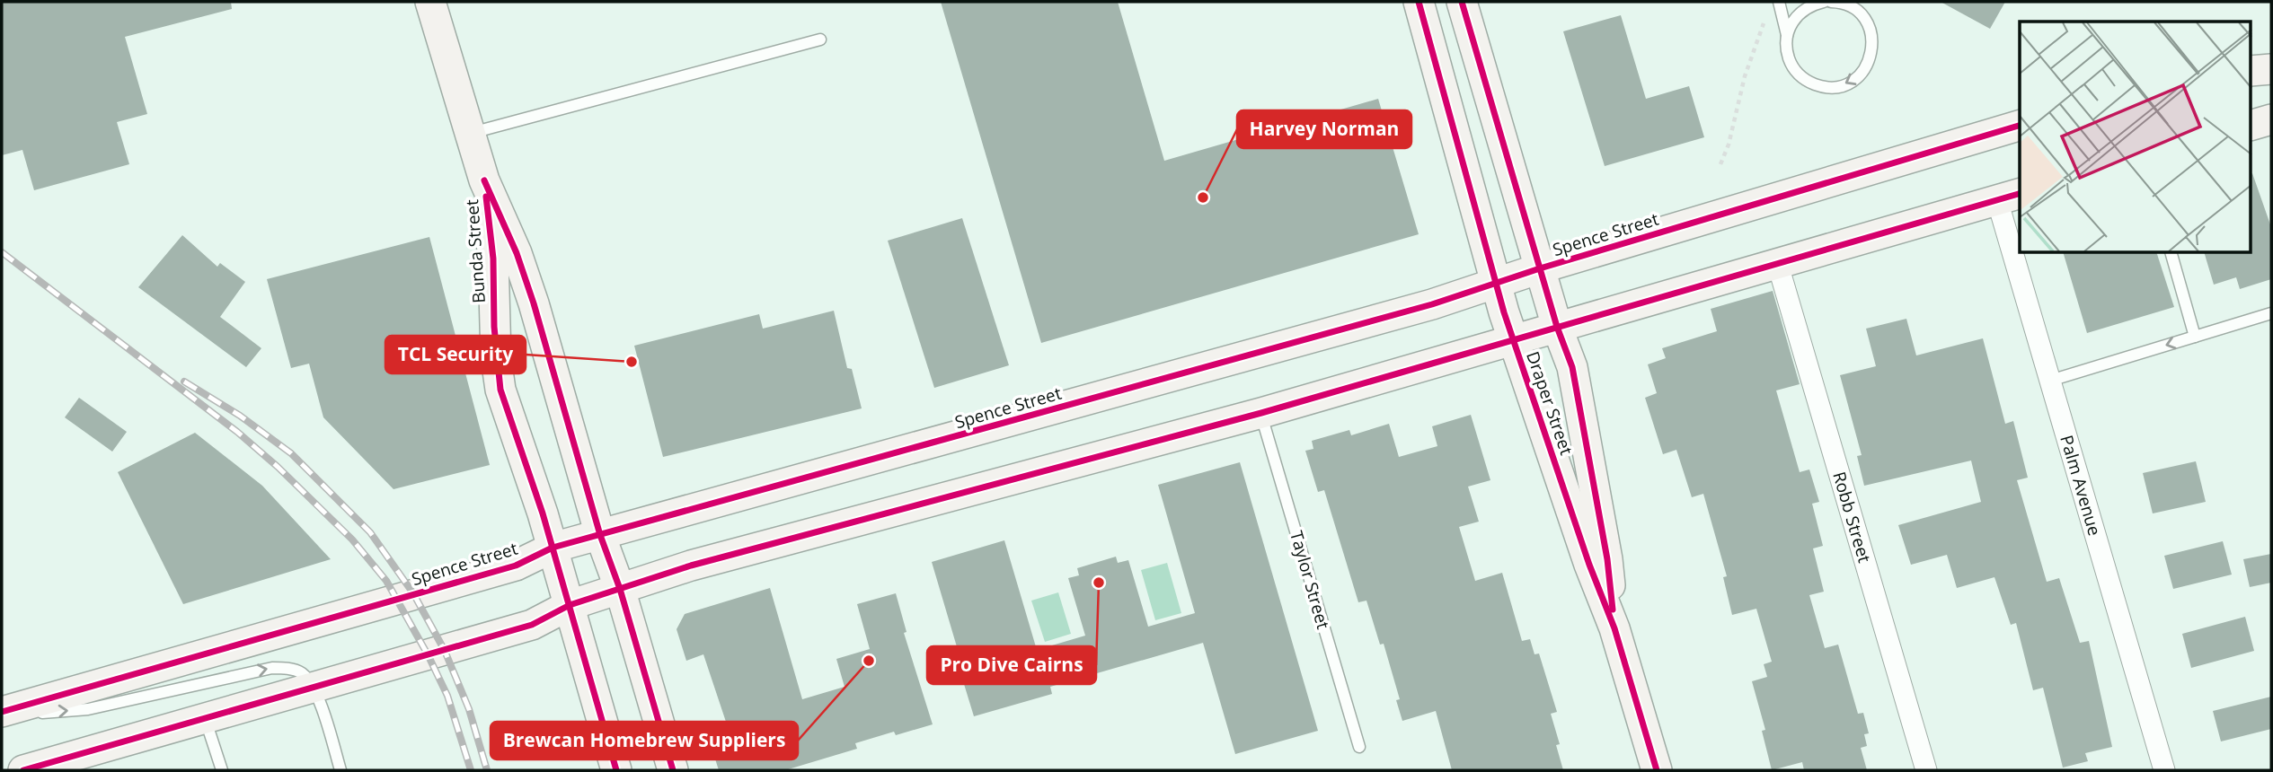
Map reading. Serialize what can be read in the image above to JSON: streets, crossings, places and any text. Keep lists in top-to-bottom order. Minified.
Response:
{"streets":{"street":["Spence Street","Bunda Street","Draper Street","Palm Avenue","Robb Street"],"lane":["Taylor Street"]},"crossings":[["Spence Street","Bunda Street"],["Spence Street","Draper Street"]],"places":["Harvey Norman","TCL Security","Pro Dive Cairns","Brewcan Homebrew Suppliers"]}
